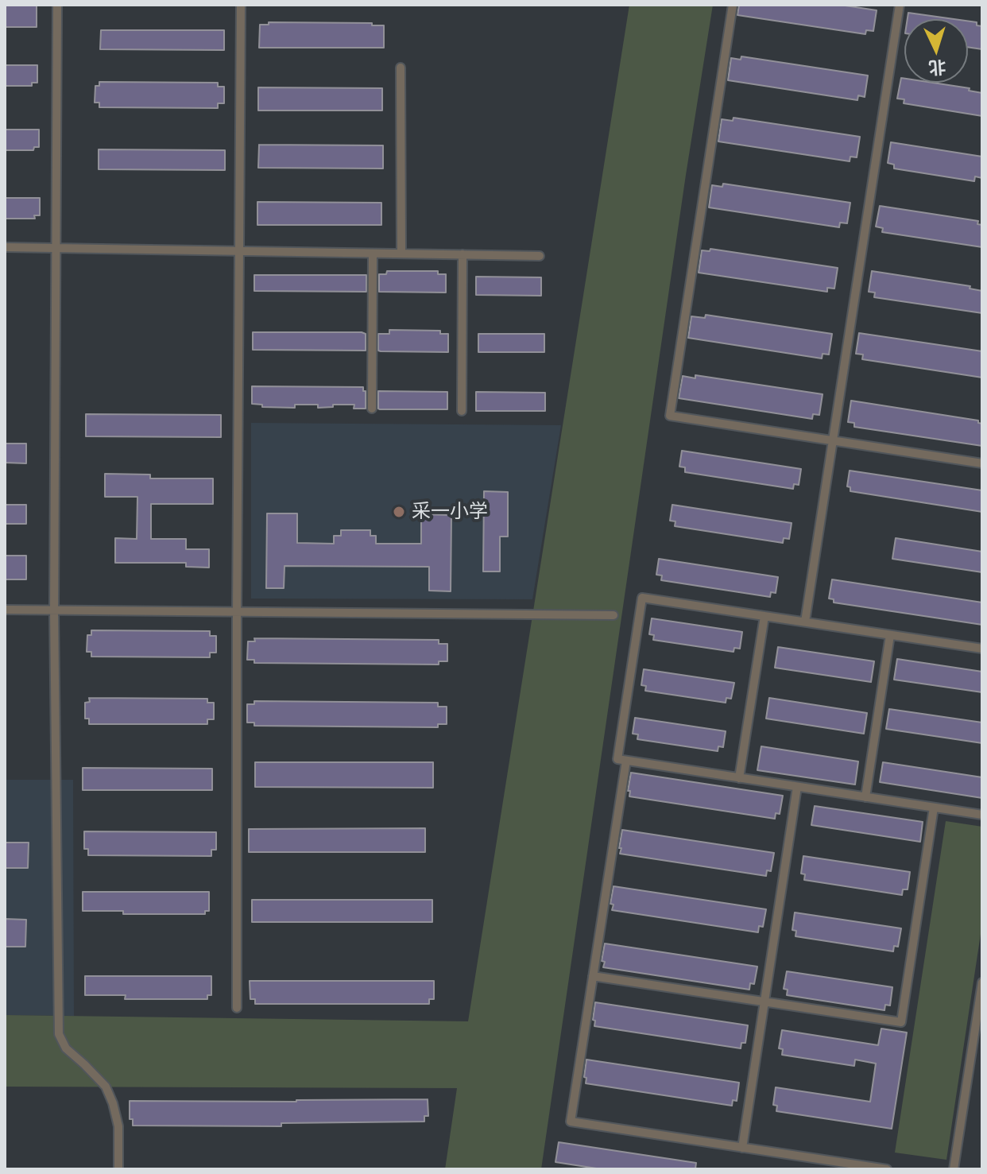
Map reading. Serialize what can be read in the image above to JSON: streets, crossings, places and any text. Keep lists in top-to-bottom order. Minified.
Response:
{"places":["采一小学"],"north":"bottom"}
